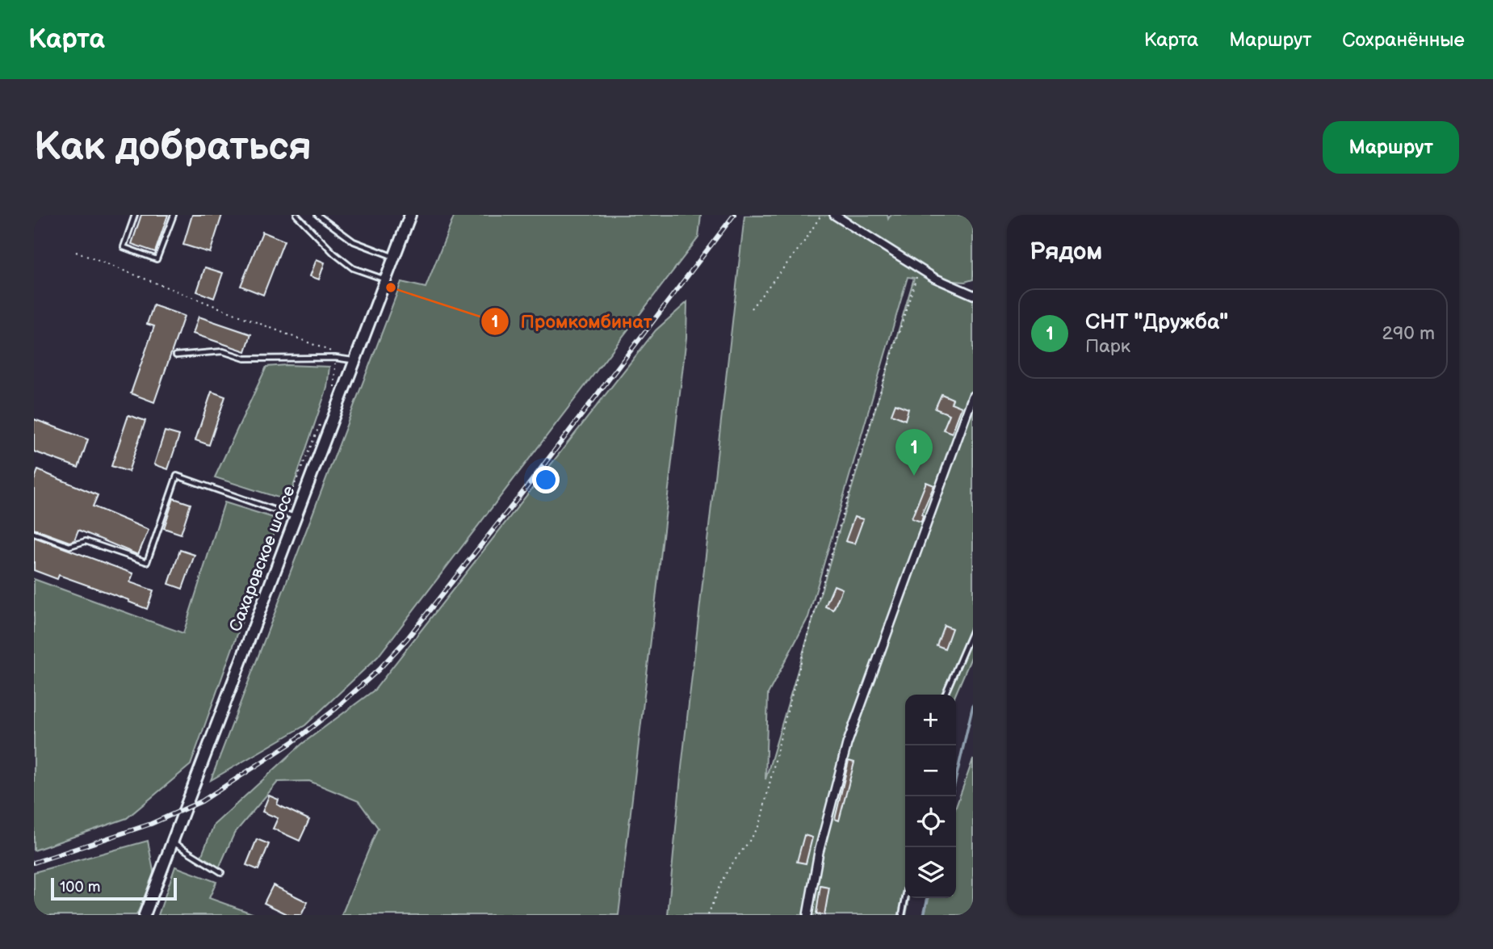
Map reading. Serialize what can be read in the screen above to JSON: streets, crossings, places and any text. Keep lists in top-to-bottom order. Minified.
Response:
{"streets":{"main road":["Сахаровское шоссе"]},"places":["Промкомбинат"],"scale_bar":"100 m","page":{"header":"Карта","nav":["Карта","Маршрут","Сохранённые"],"buttons":"Маршрут","title":"Как добраться","heading":"Рядом","list":[{"mark":"1","name":"СНТ \"Дружба\"","note":"Парк","value":"290 m"}],"pins":"1","map_buttons":["+","−"],"scale":"100 m"}}
